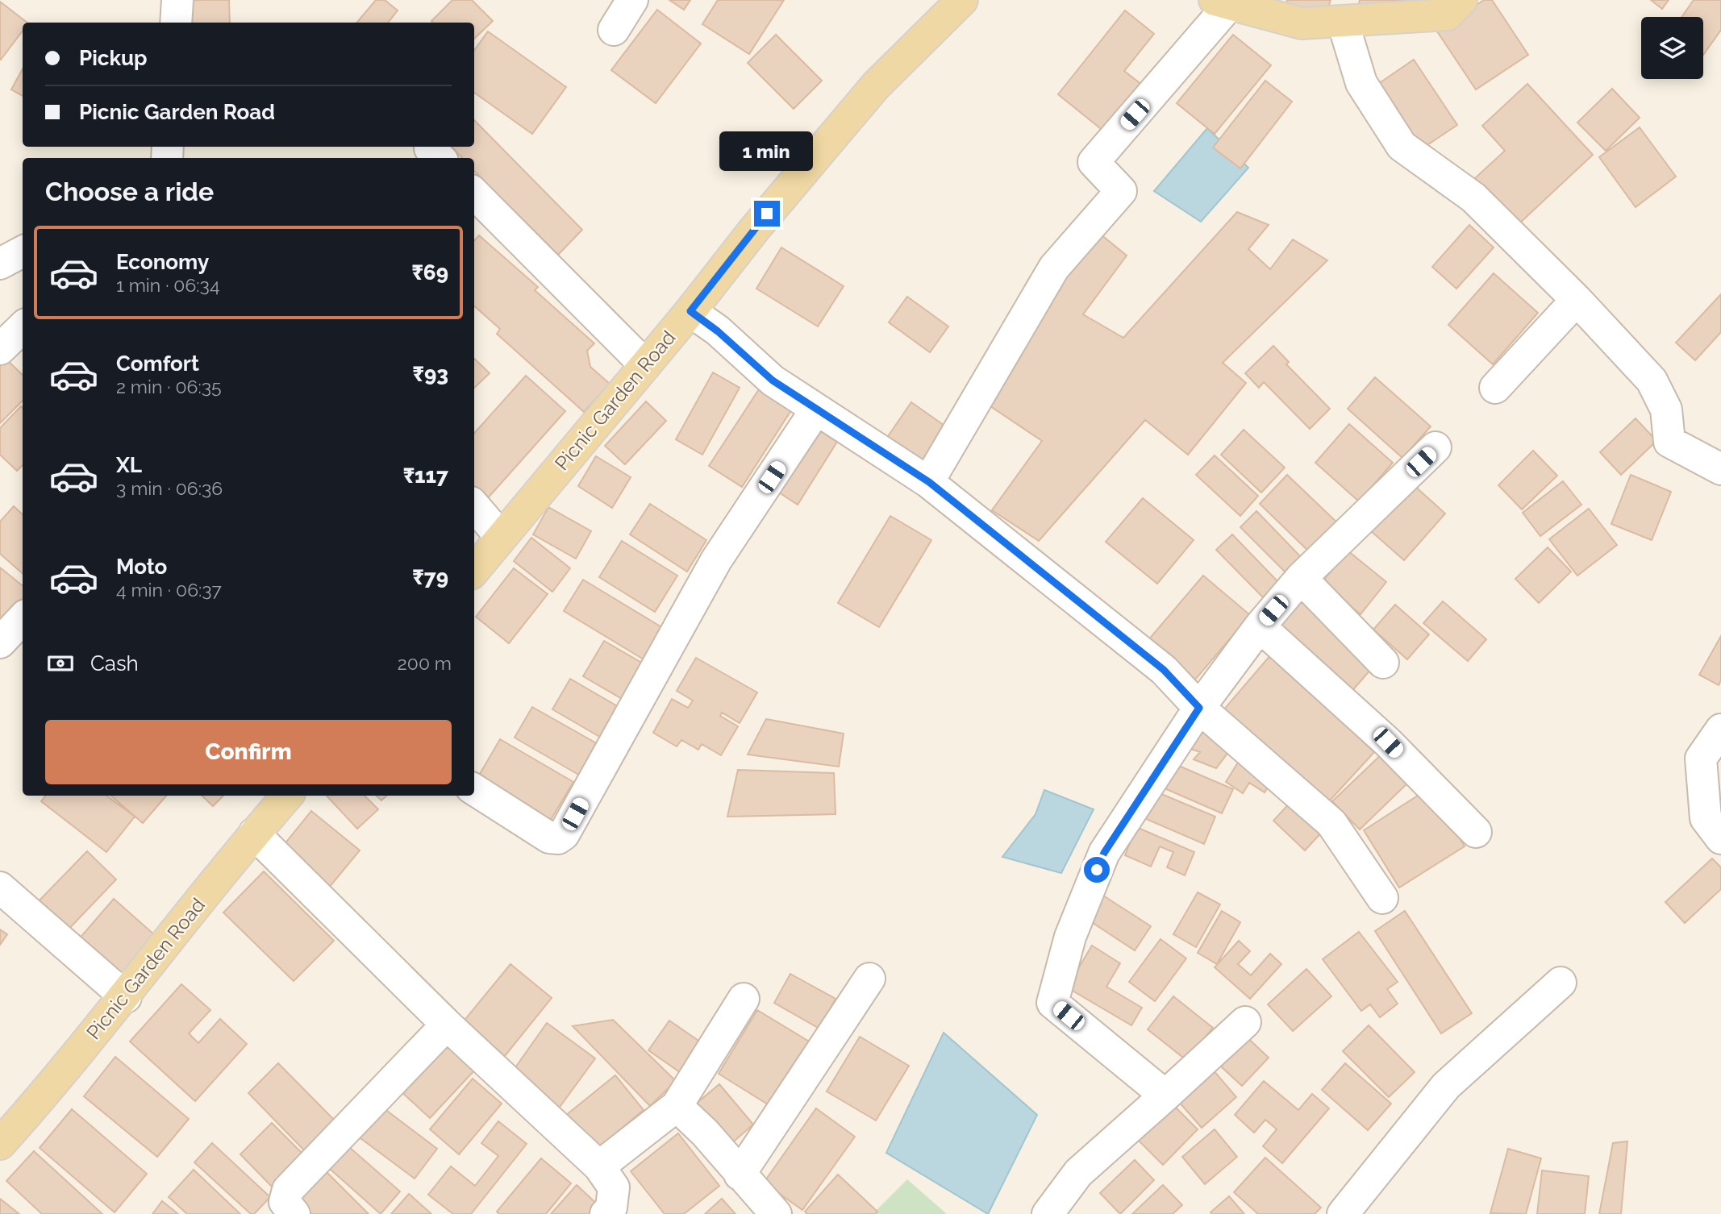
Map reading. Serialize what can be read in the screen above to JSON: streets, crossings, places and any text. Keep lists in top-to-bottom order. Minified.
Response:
{"streets":{"main road":["Picnic Garden Road"]},"page":{"banner":["Pickup","Picnic Garden Road"],"bubble":"1 min","heading":"Choose a ride","list":[{"name":"Economy","note":"1 min · 06:34","value":"₹69"},{"name":"Comfort","note":"2 min · 06:35","value":"₹93"},{"name":"XL","note":"3 min · 06:36","value":"₹117"},{"name":"Moto","note":"4 min · 06:37","value":"₹79"}],"pay":["Cash","200 m"],"buttons":"Confirm"}}
